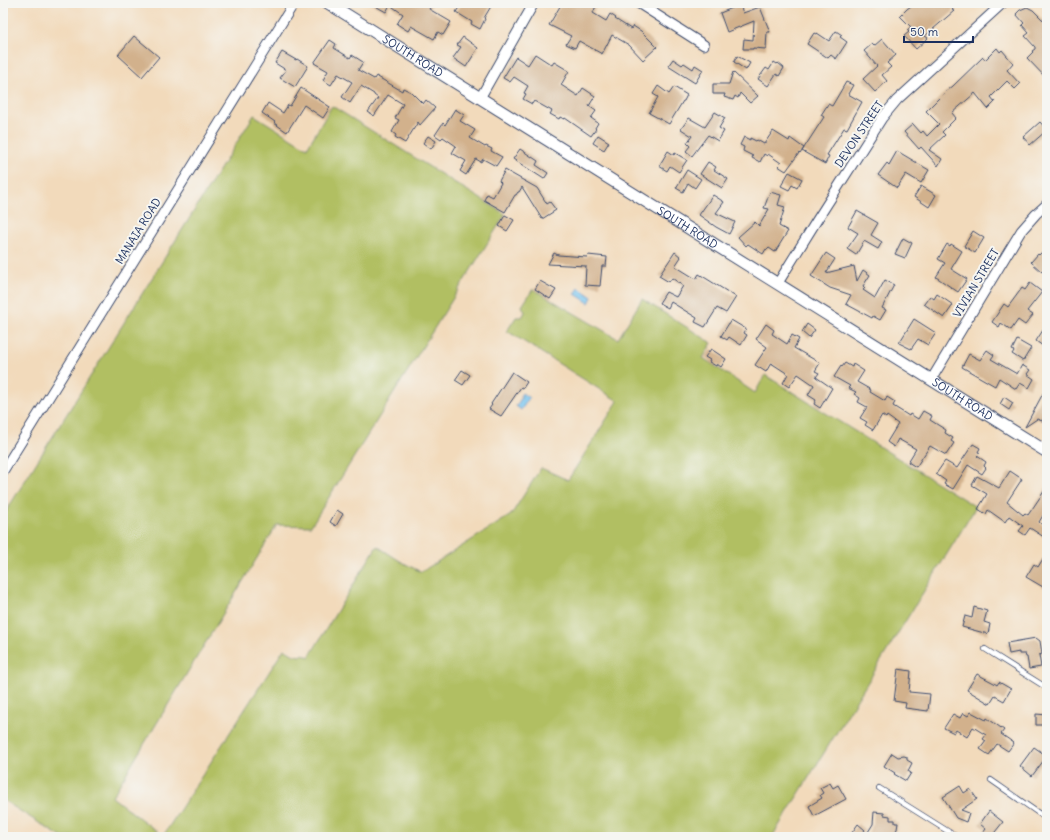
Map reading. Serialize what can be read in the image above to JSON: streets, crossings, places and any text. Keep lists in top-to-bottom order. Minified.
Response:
{"streets":{"street":["SOUTH ROAD","DEVON STREET","MANAIA ROAD","VIVIAN STREET"]},"crossings":[["SOUTH ROAD","DEVON STREET"],["SOUTH ROAD","VIVIAN STREET"]],"scale_bar":"50 m"}
